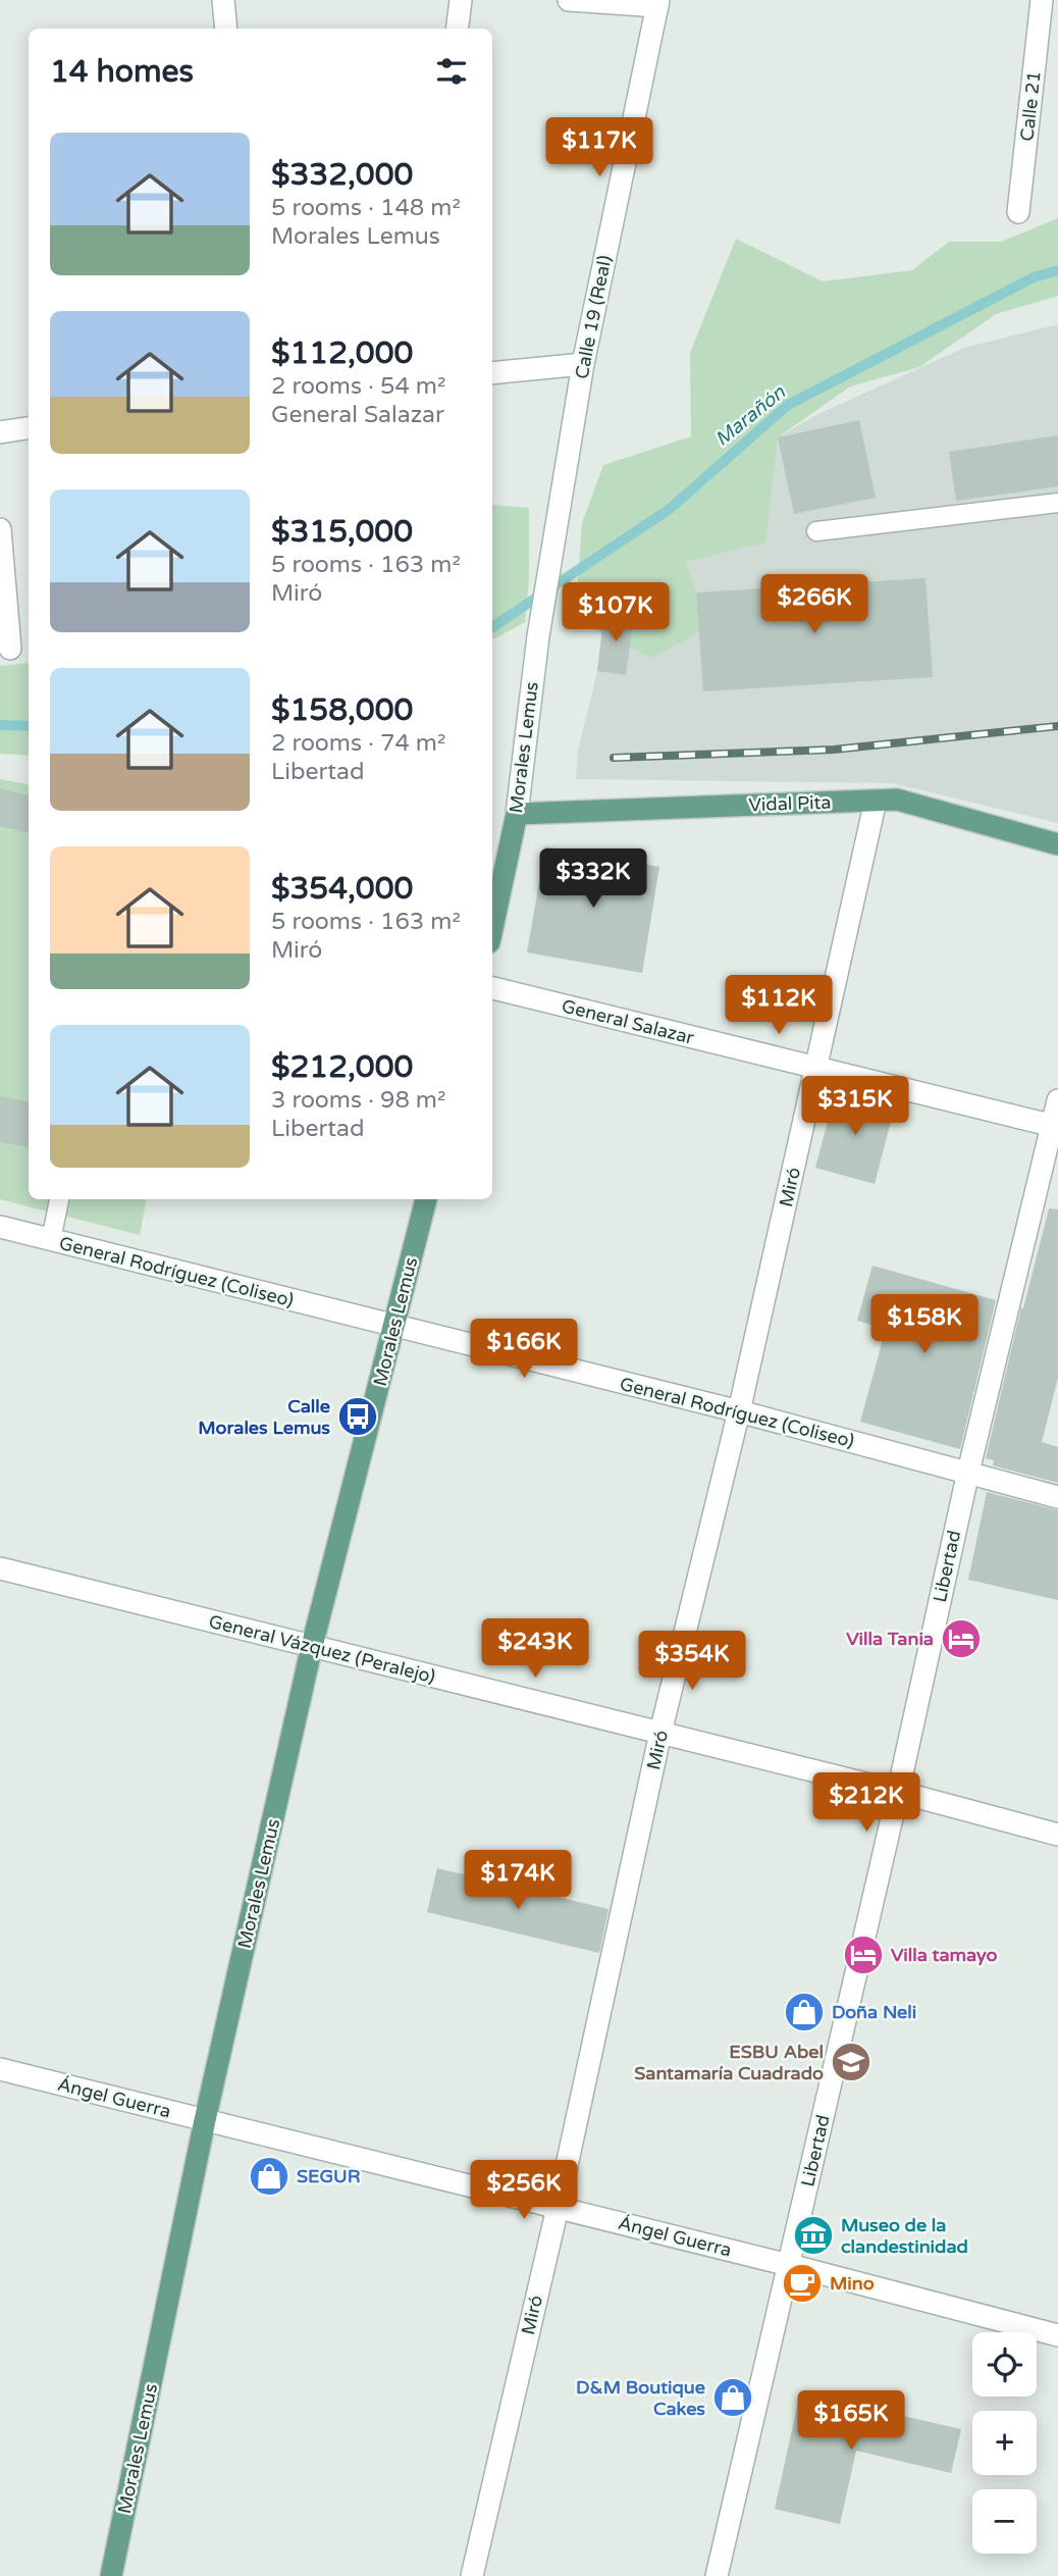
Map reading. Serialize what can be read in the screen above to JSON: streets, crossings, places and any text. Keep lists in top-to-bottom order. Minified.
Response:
{"streets":{"main road":["Morales Lemus","Vidal Pita"],"street":["Calle 21","Calle 19 (Real)","General Salazar","Miró","General Rodríguez (Coliseo)","Libertad","General Vázquez (Peralejo)","Ángel Guerra"]},"crossings":[["Calle 19 (Real)","Morales Lemus"],["Morales Lemus","Vidal Pita"],["Morales Lemus","General Rodríguez (Coliseo)"],["Morales Lemus","General Vázquez (Peralejo)"],["Morales Lemus","Ángel Guerra"],["Vidal Pita","Miró"],["General Salazar","Miró"],["General Salazar","Libertad"],["Miró","General Rodríguez (Coliseo)"],["Miró","General Vázquez (Peralejo)"],["Miró","Ángel Guerra"],["General Rodríguez (Coliseo)","Libertad"],["Libertad","General Vázquez (Peralejo)"],["Libertad","Ángel Guerra"]],"water":["Marañón"],"places":{"bus stop":["Calle Morales Lemus"],"hotel":["Villa Tania","Villa tamayo"],"shop":["Doña Neli","SEGUR","D&M Boutique Cakes"],"school or university":["ESBU Abel Santamaría Cuadrado"],"museum":["Museo de la clandestinidad"],"cafe":["Mino"]},"page":{"heading":"14 homes","list":[{"name":"$332,000","note":"5 rooms · 148 m² · Morales Lemus"},{"name":"$112,000","note":"2 rooms · 54 m² · General Salazar"},{"name":"$315,000","note":"5 rooms · 163 m² · Miró"},{"name":"$158,000","note":"2 rooms · 74 m² · Libertad"},{"name":"$354,000","note":"5 rooms · 163 m² · Miró"},{"name":"$212,000","note":"3 rooms · 98 m² · Libertad"}],"price":["$117K","$266K","$107K","$332K","$112K","$315K","$158K","$166K","$243K","$354K","$212K","$174K","$256K","$165K"],"map_buttons":["+","−"]}}
